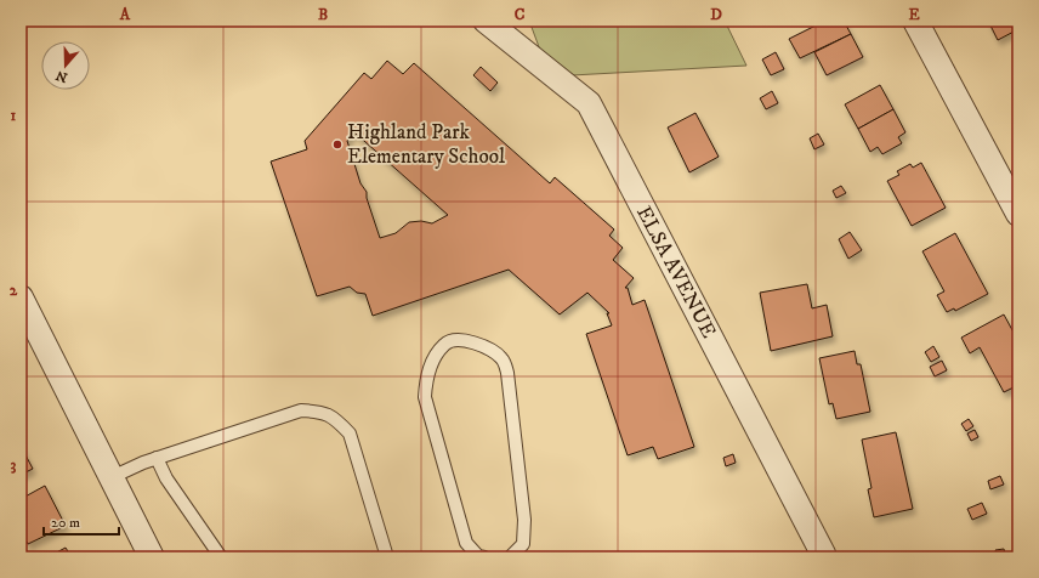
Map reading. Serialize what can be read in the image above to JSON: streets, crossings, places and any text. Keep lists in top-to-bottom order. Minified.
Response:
{"streets":{"street":["ELSA AVENUE"]},"places":["Highland Park Elementary School"],"scale_bar":"20 m","north":"bottom","grid":{"columns":["A","B","C","D","E"],"rows":["1","2","3"]}}
